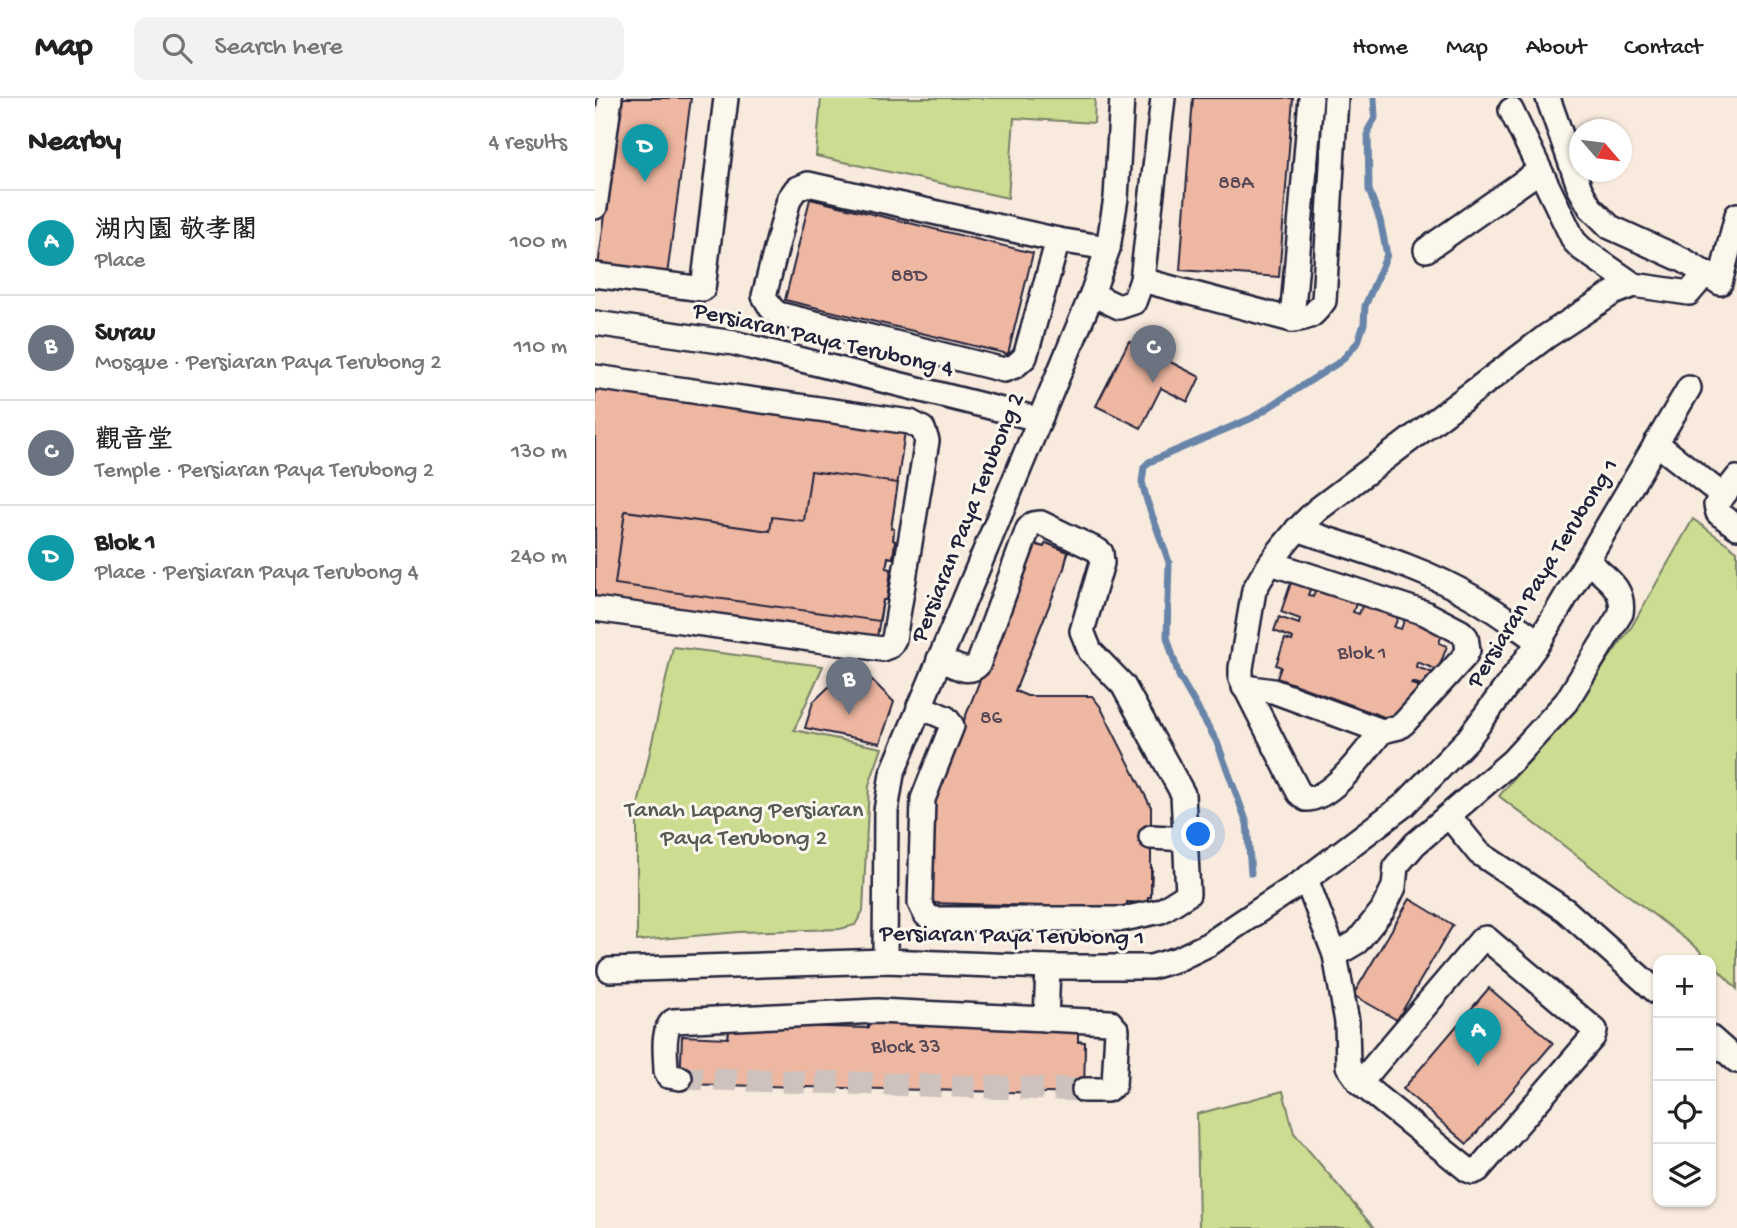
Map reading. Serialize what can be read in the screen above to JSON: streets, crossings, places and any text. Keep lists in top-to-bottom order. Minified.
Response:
{"streets":{"street":["Persiaran Paya Terubong 4","Persiaran Paya Terubong 2","Persiaran Paya Terubong 1"]},"crossings":[["Persiaran Paya Terubong 4","Persiaran Paya Terubong 2"],["Persiaran Paya Terubong 2","Persiaran Paya Terubong 1"]],"parks":["Tanah Lapang Persiaran Paya Terubong 2"],"house_numbers":["88A","88D","Blok 1","86","Block 33"],"north":"bottom right","page":{"header":"Map","search":"Search here","nav":["Home","Map","About","Contact"],"heading":["Nearby","4 results"],"pins":["D","C","B","A"],"list":[{"mark":"A","name":"湖內園 敬孝閣","note":"Place","value":"100 m"},{"mark":"B","name":"Surau","note":"Mosque · Persiaran Paya Terubong 2","value":"110 m"},{"mark":"C","name":"觀音堂","note":"Temple · Persiaran Paya Terubong 2","value":"130 m"},{"mark":"D","name":"Blok 1","note":"Place · Persiaran Paya Terubong 4","value":"240 m"}],"map_buttons":["+","−"]}}
